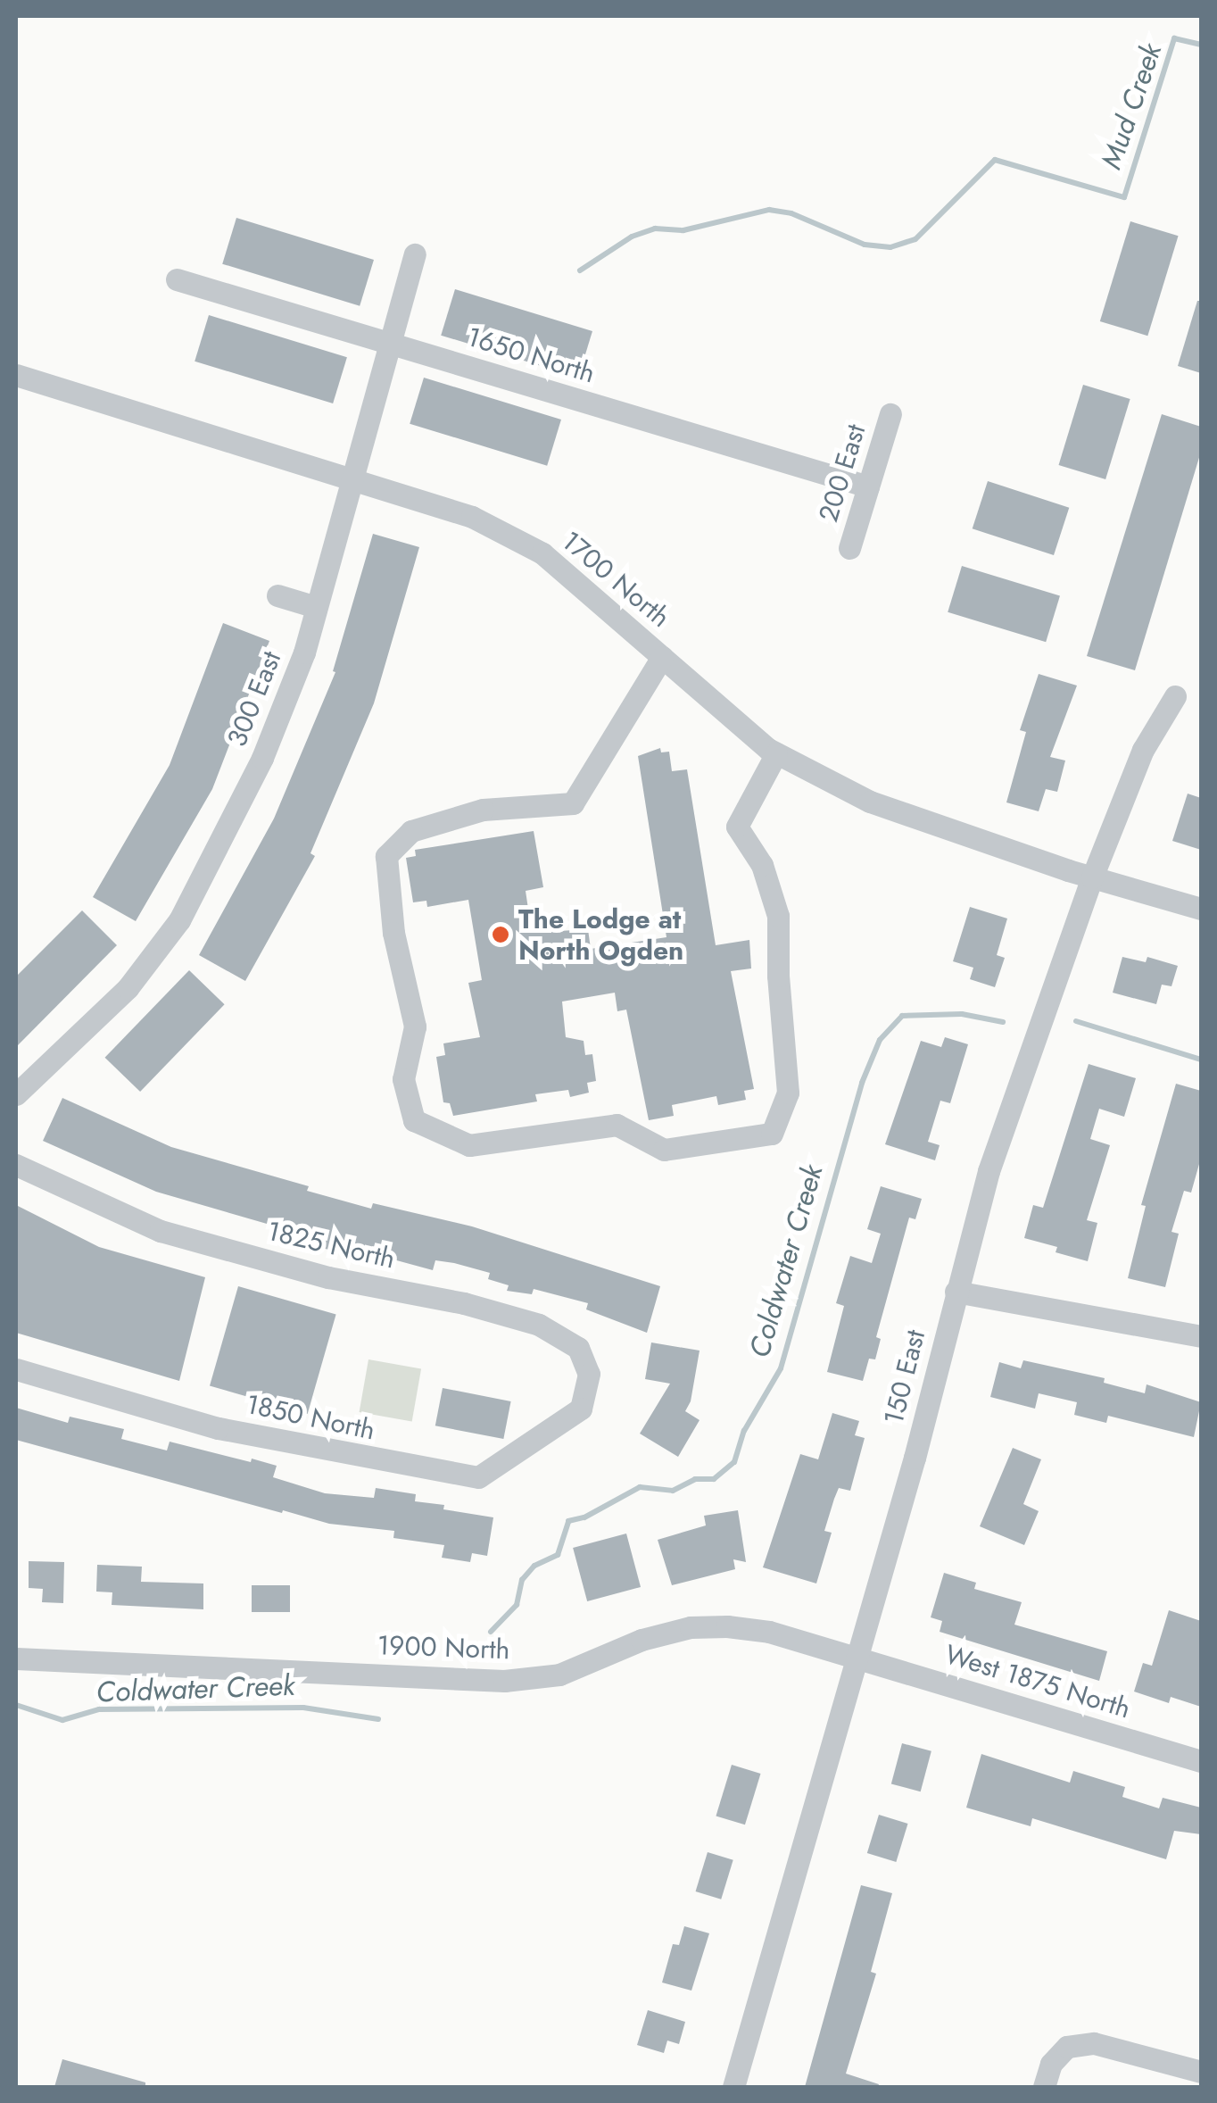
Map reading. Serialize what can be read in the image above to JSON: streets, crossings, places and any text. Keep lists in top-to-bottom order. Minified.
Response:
{"streets":{"street":["1650 North","200 East","1700 North","300 East","1825 North","150 East","1850 North","1900 North","West 1875 North"]},"crossings":[["1650 North","200 East"],["1650 North","300 East"],["1700 North","300 East"],["1700 North","150 East"],["1825 North","1850 North"],["150 East","1900 North"],["150 East","West 1875 North"],["1900 North","West 1875 North"]],"water":["Mud Creek","Coldwater Creek"],"places":["The Lodge at North Ogden"]}
